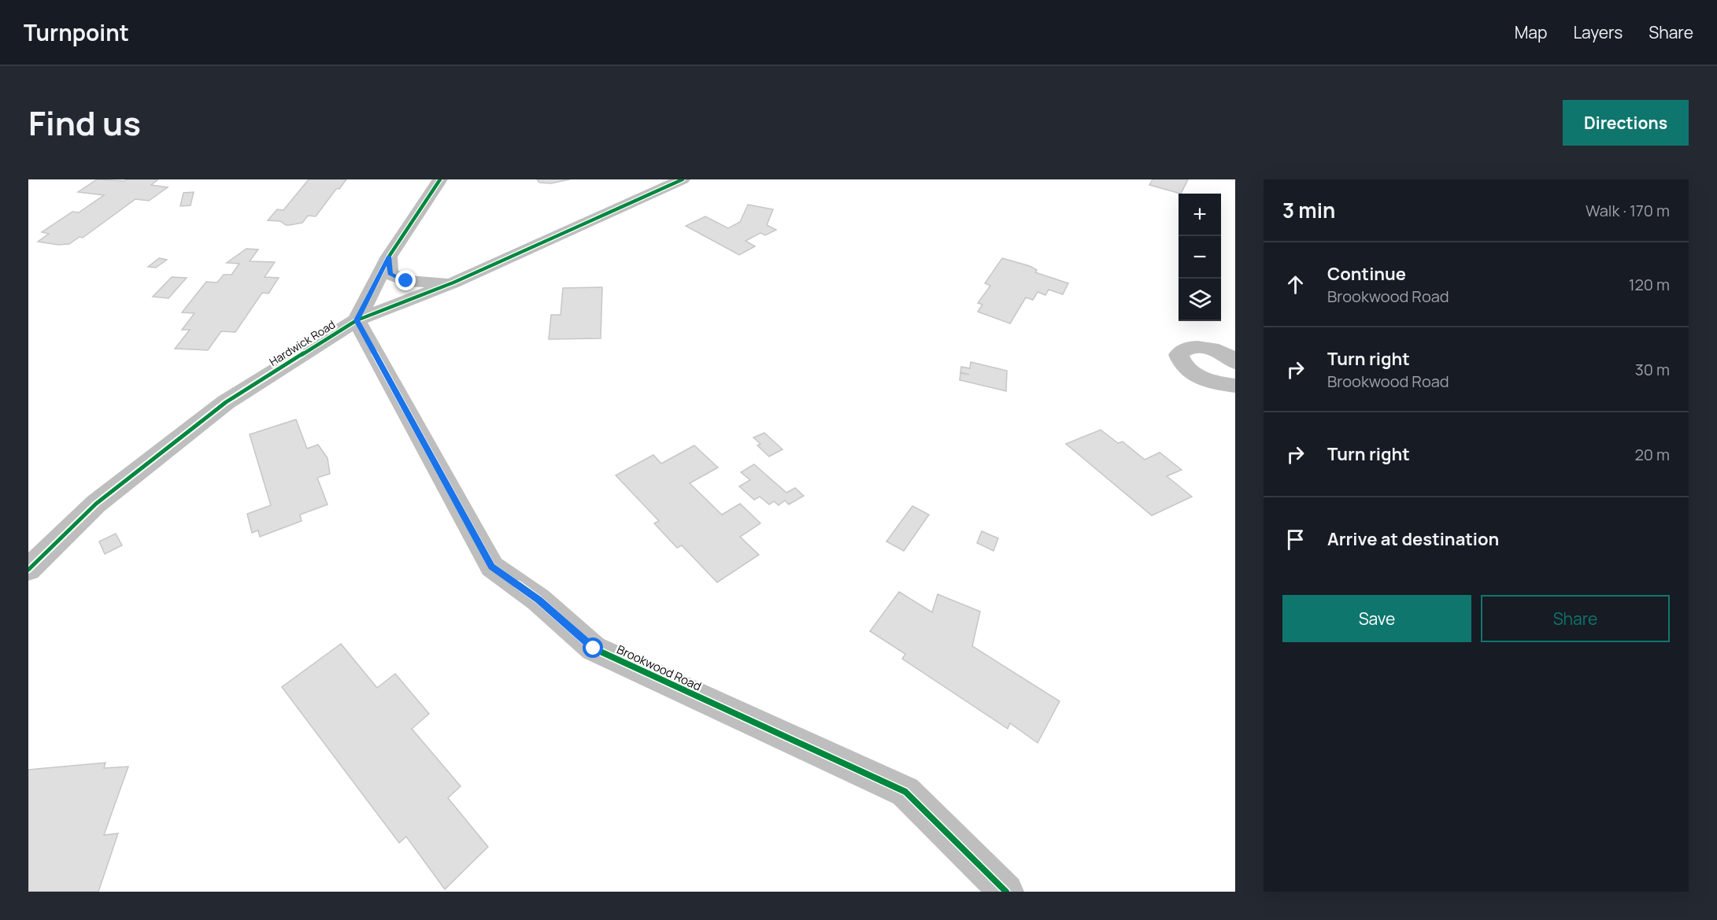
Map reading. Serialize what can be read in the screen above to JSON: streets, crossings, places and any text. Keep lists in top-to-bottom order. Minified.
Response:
{"streets":{"street":["Hardwick Road","Brookwood Road"]},"crossings":[["Hardwick Road","Brookwood Road"]],"page":{"header":"Turnpoint","nav":["Map","Layers","Share"],"title":"Find us","buttons":["Directions",["Save","Share"]],"heading":["3 min","Walk · 170 m"],"map_buttons":["+","−"],"list":[["Continue","Brookwood Road","120 m"],["Turn right","Brookwood Road","30 m"],["Turn right","20 m"],"Arrive at destination"]}}
